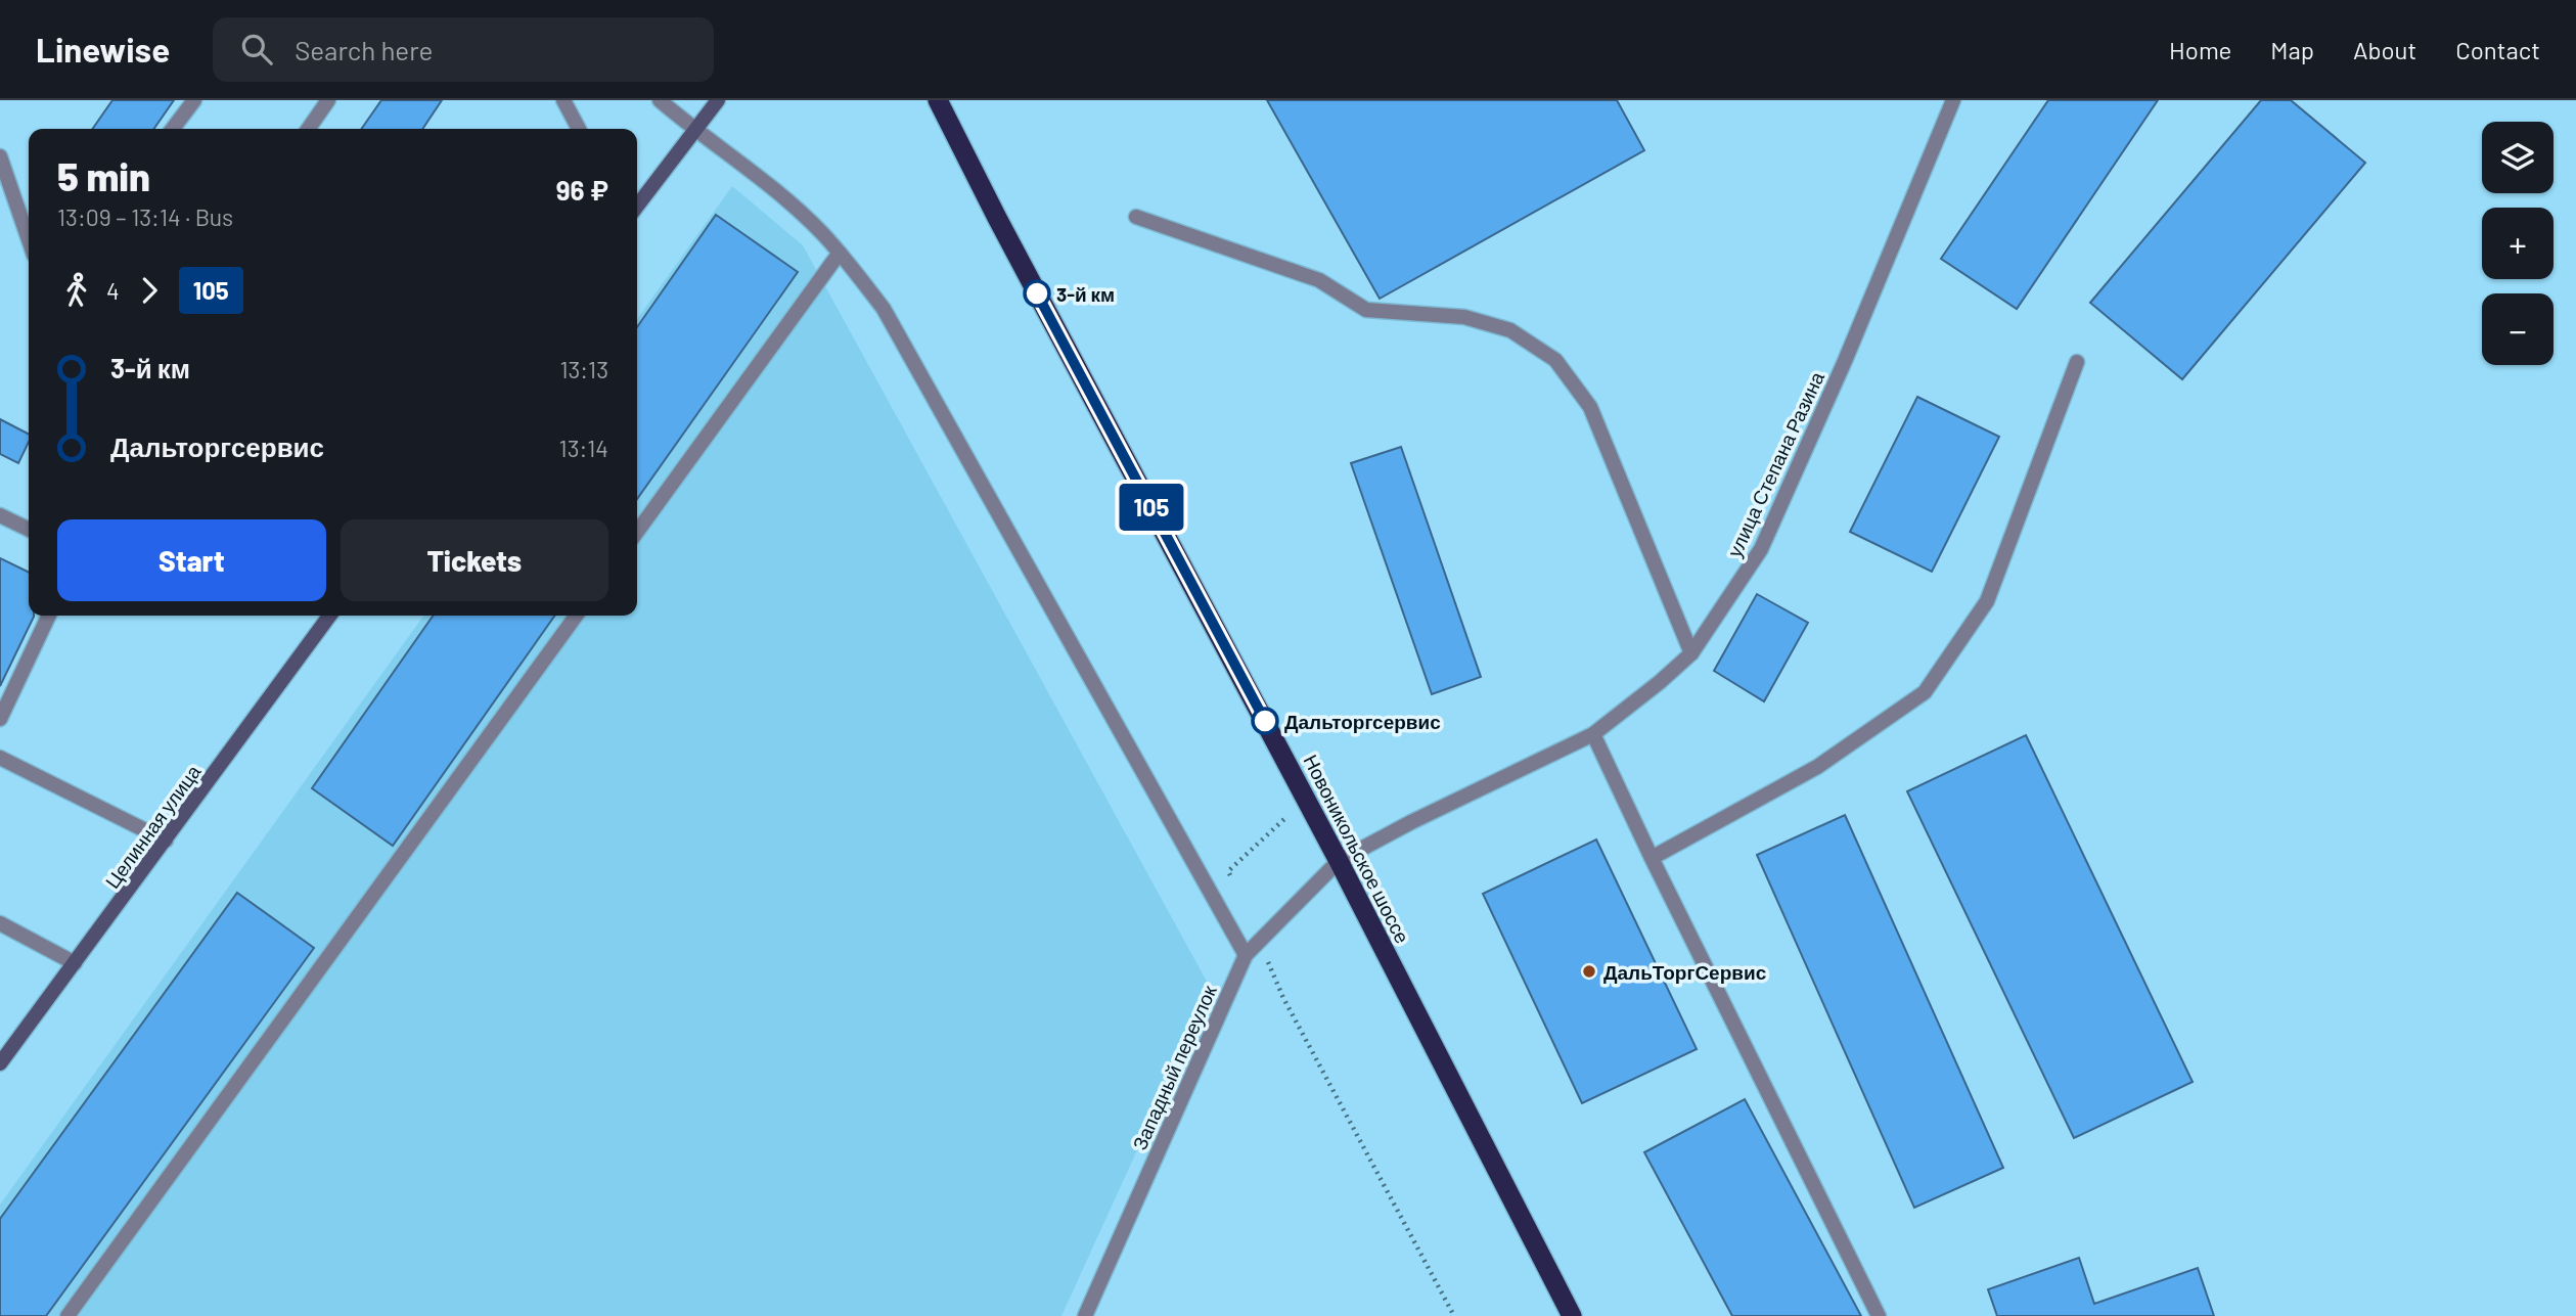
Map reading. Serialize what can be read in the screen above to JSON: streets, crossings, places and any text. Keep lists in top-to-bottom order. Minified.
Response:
{"streets":{"highway":["Новоникольское шоссе"],"main road":["Целинная улица"],"street":["улица Степана Разина","Западный переулок"]},"crossings":[["улица Степана Разина","Новоникольское шоссе"],["улица Степана Разина","Западный переулок"],["Новоникольское шоссе","Западный переулок"]],"places":["3-й км","Дальторгсервис","ДальТоргСервис"],"lines":["bus line 105"],"page":{"header":"Linewise","search":"Search here","nav":["Home","Map","About","Contact"],"on_map":"105","map_buttons":["+","−"],"heading":["5 min","13:09 – 13:14 · Bus","96 ₽"],"legs":["4","105"],"list":[{"name":"3-й км","value":"13:13"},{"name":"Дальторгсервис","value":"13:14"}],"buttons":["Start","Tickets"]}}
